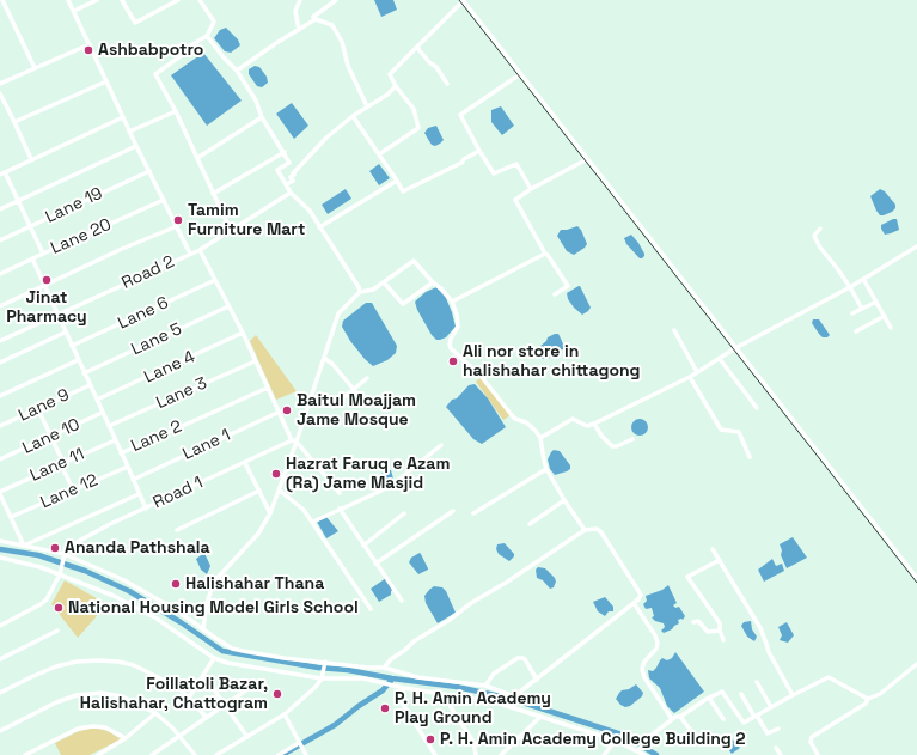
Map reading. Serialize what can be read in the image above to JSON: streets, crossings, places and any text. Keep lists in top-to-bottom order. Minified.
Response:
{"streets":{"street":["Lane 19","Lane 20","Road 2","Lane 6","Lane 5","Lane 4","Lane 3","Lane 9","Lane 10","Lane 2","Lane 1","Lane 11","Lane 12","Road 1"]},"crossings":[["Lane 3","Lane 2"]],"places":["Ashbabpotro","Tamim Furniture Mart","Jinat Pharmacy","Ali nor store in halishahar chittagong","Baitul Moajjam Jame Mosque","Hazrat Faruq e Azam (Ra) Jame Masjid","Ananda Pathshala","Halishahar Thana","National Housing Model Girls School","Foillatoli Bazar, Halishahar, Chattogram","P. H. Amin Academy Play Ground","P. H. Amin Academy College Building 2"]}
